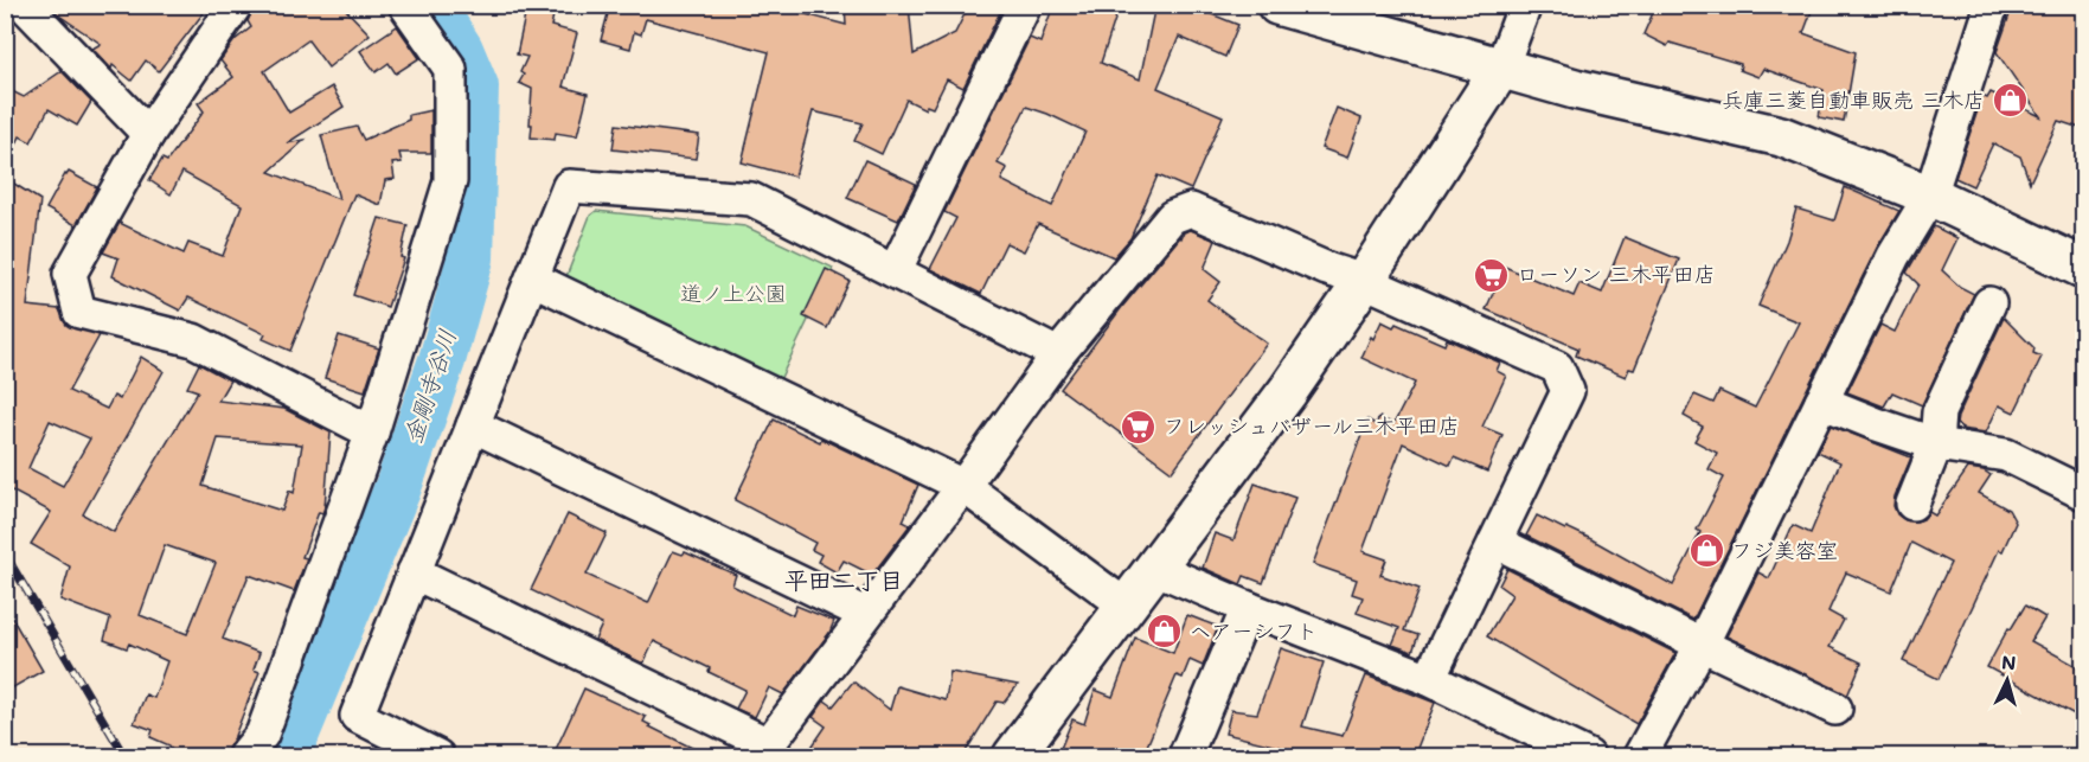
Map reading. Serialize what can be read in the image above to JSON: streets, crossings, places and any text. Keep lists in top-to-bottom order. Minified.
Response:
{"districts":["平田二丁目"],"water":["金剛寺谷川"],"parks":["道ノ上公園"],"places":{"shop":["兵庫三菱自動車販売 三木店","フジ美容室","ヘアーシフト"],"supermarket":["ローソン 三木平田店","フレッシュバザール三木平田店"]},"north":"top"}
